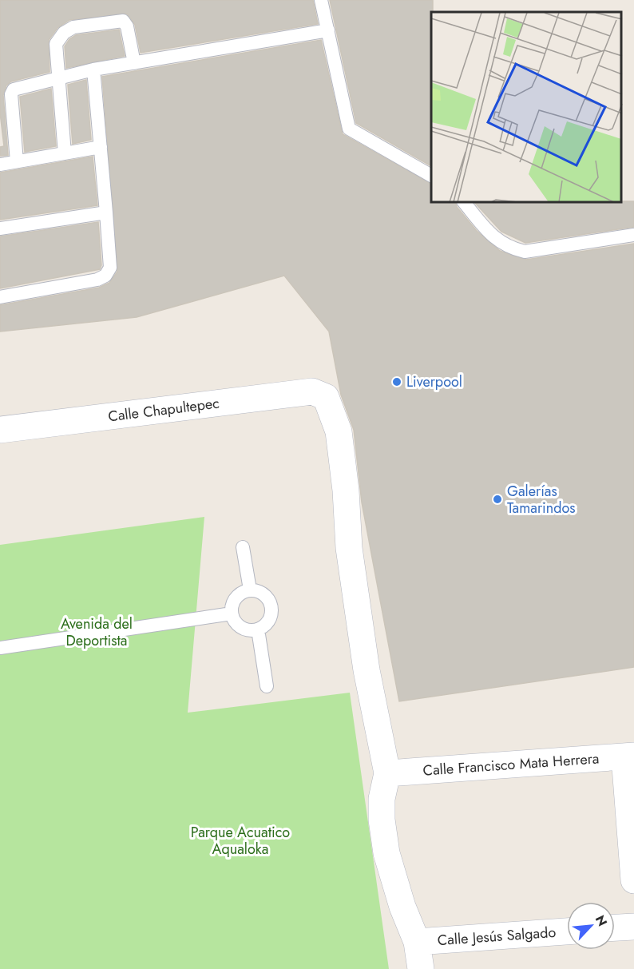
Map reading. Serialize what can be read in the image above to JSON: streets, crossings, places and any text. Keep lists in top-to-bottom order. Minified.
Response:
{"streets":{"street":["Calle Chapultepec","Calle Francisco Mata Herrera","Calle Jesús Salgado"]},"crossings":[["Calle Chapultepec","Calle Francisco Mata Herrera"]],"parks":["Avenida del Deportista","Parque Acuatico Aqualoka"],"places":["Liverpool","Galerías Tamarindos"],"north":"top right"}
